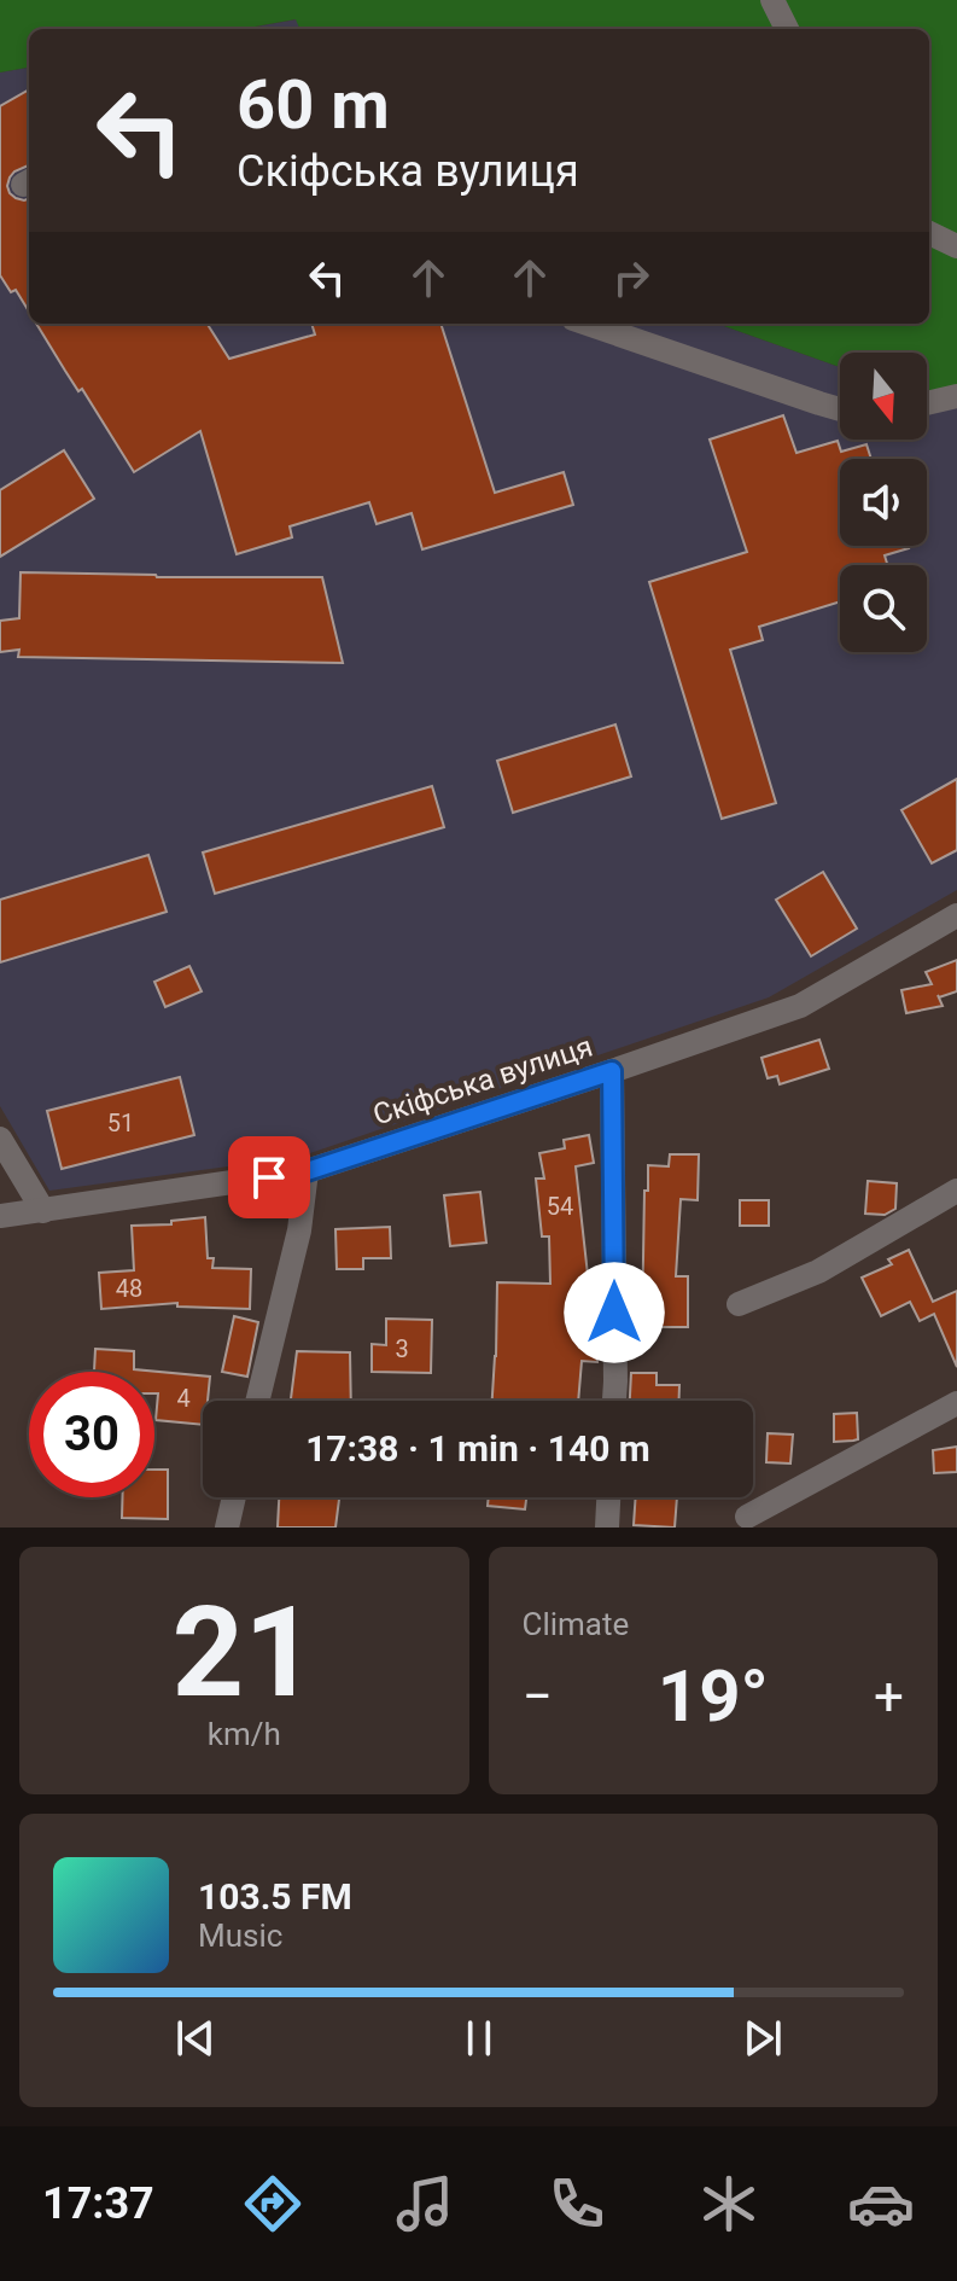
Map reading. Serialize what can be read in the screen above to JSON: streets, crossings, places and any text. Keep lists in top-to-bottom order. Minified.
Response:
{"streets":{"street":["Скіфська вулиця"]},"house_numbers":["51","54","48","3","4"],"north":"bottom","page":{"turn":["60 m","Скіфська вулиця"],"limit":"30","trip":"17:38 · 1 min · 140 m","tile":[["21","km/h"],"Climate"],"heat":["−","19°","+"],"song":["103.5 FM","Music"],"tabs":"17:37"}}
